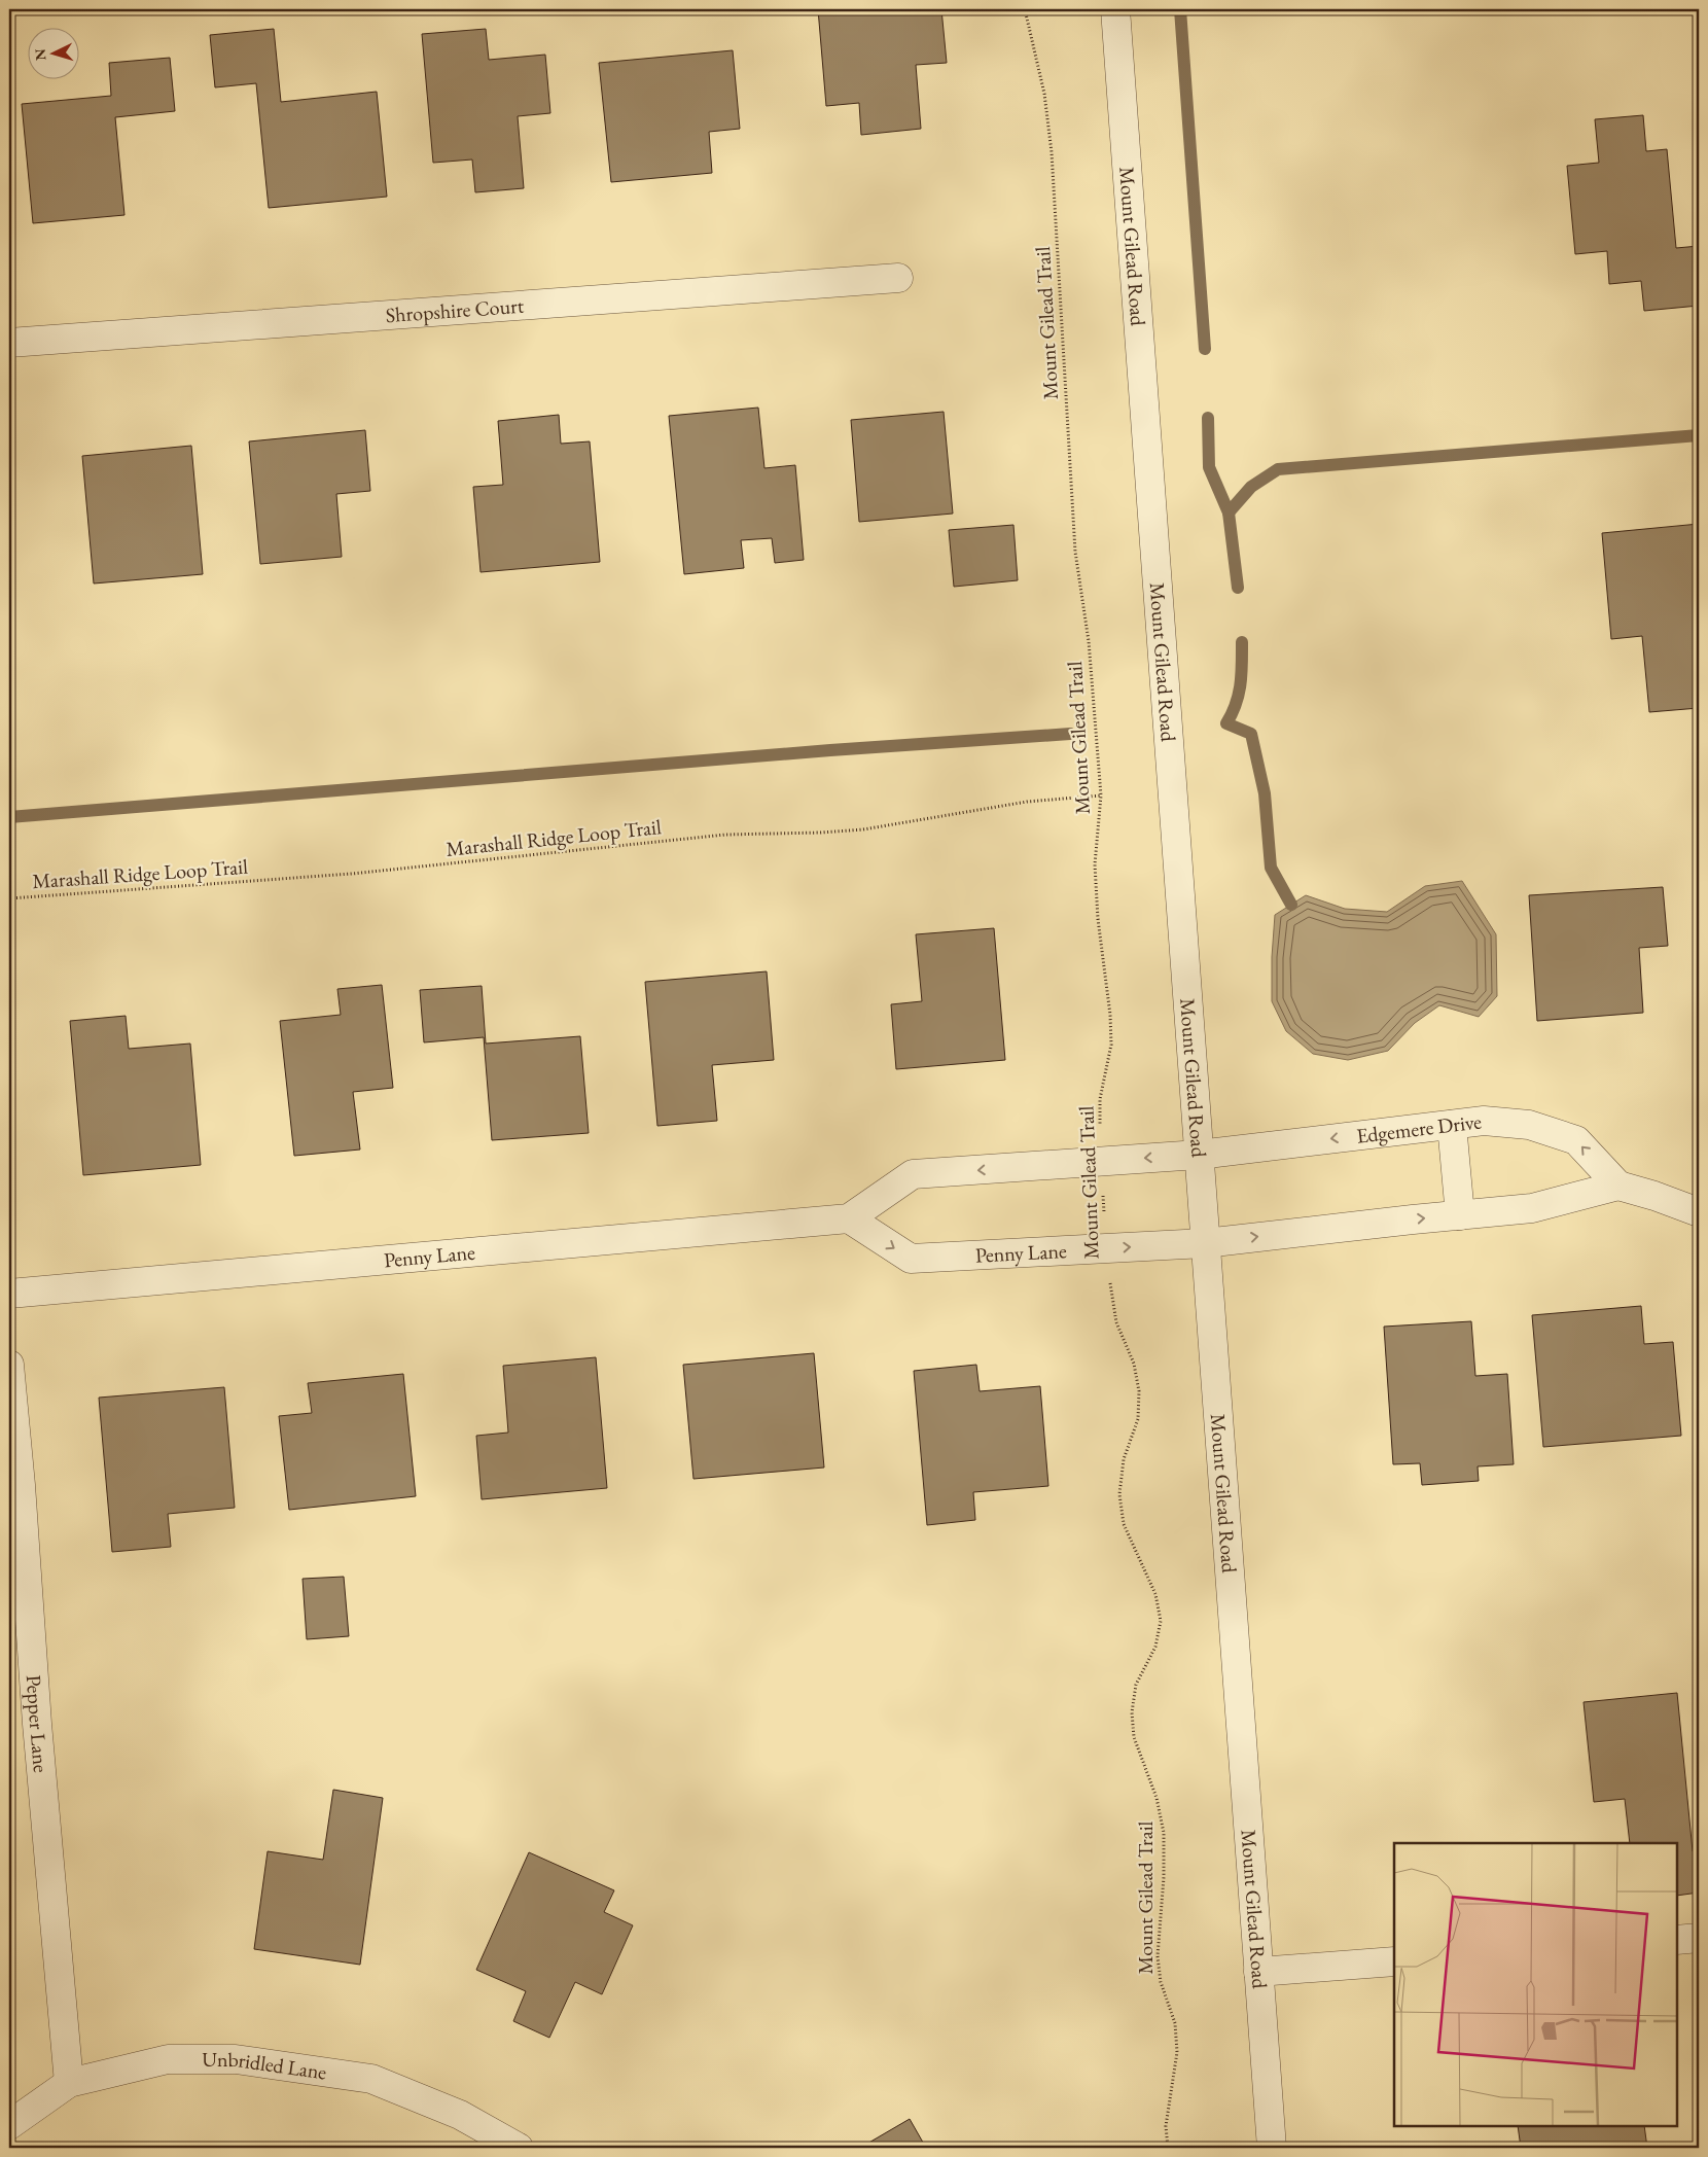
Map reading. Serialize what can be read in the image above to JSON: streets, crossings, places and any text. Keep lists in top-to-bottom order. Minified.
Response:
{"streets":{"street":["Mount Gilead Road","Shropshire Court","Edgemere Drive","Penny Lane","Pepper Lane","Unbridled Lane"],"path":["Mount Gilead Trail","Marashall Ridge Loop Trail"]},"crossings":[["Mount Gilead Road","Edgemere Drive"],["Mount Gilead Road","Penny Lane"],["Mount Gilead Trail","Marashall Ridge Loop Trail"],["Mount Gilead Trail","Penny Lane"],["Edgemere Drive","Penny Lane"],["Pepper Lane","Unbridled Lane"]],"north":"left"}
